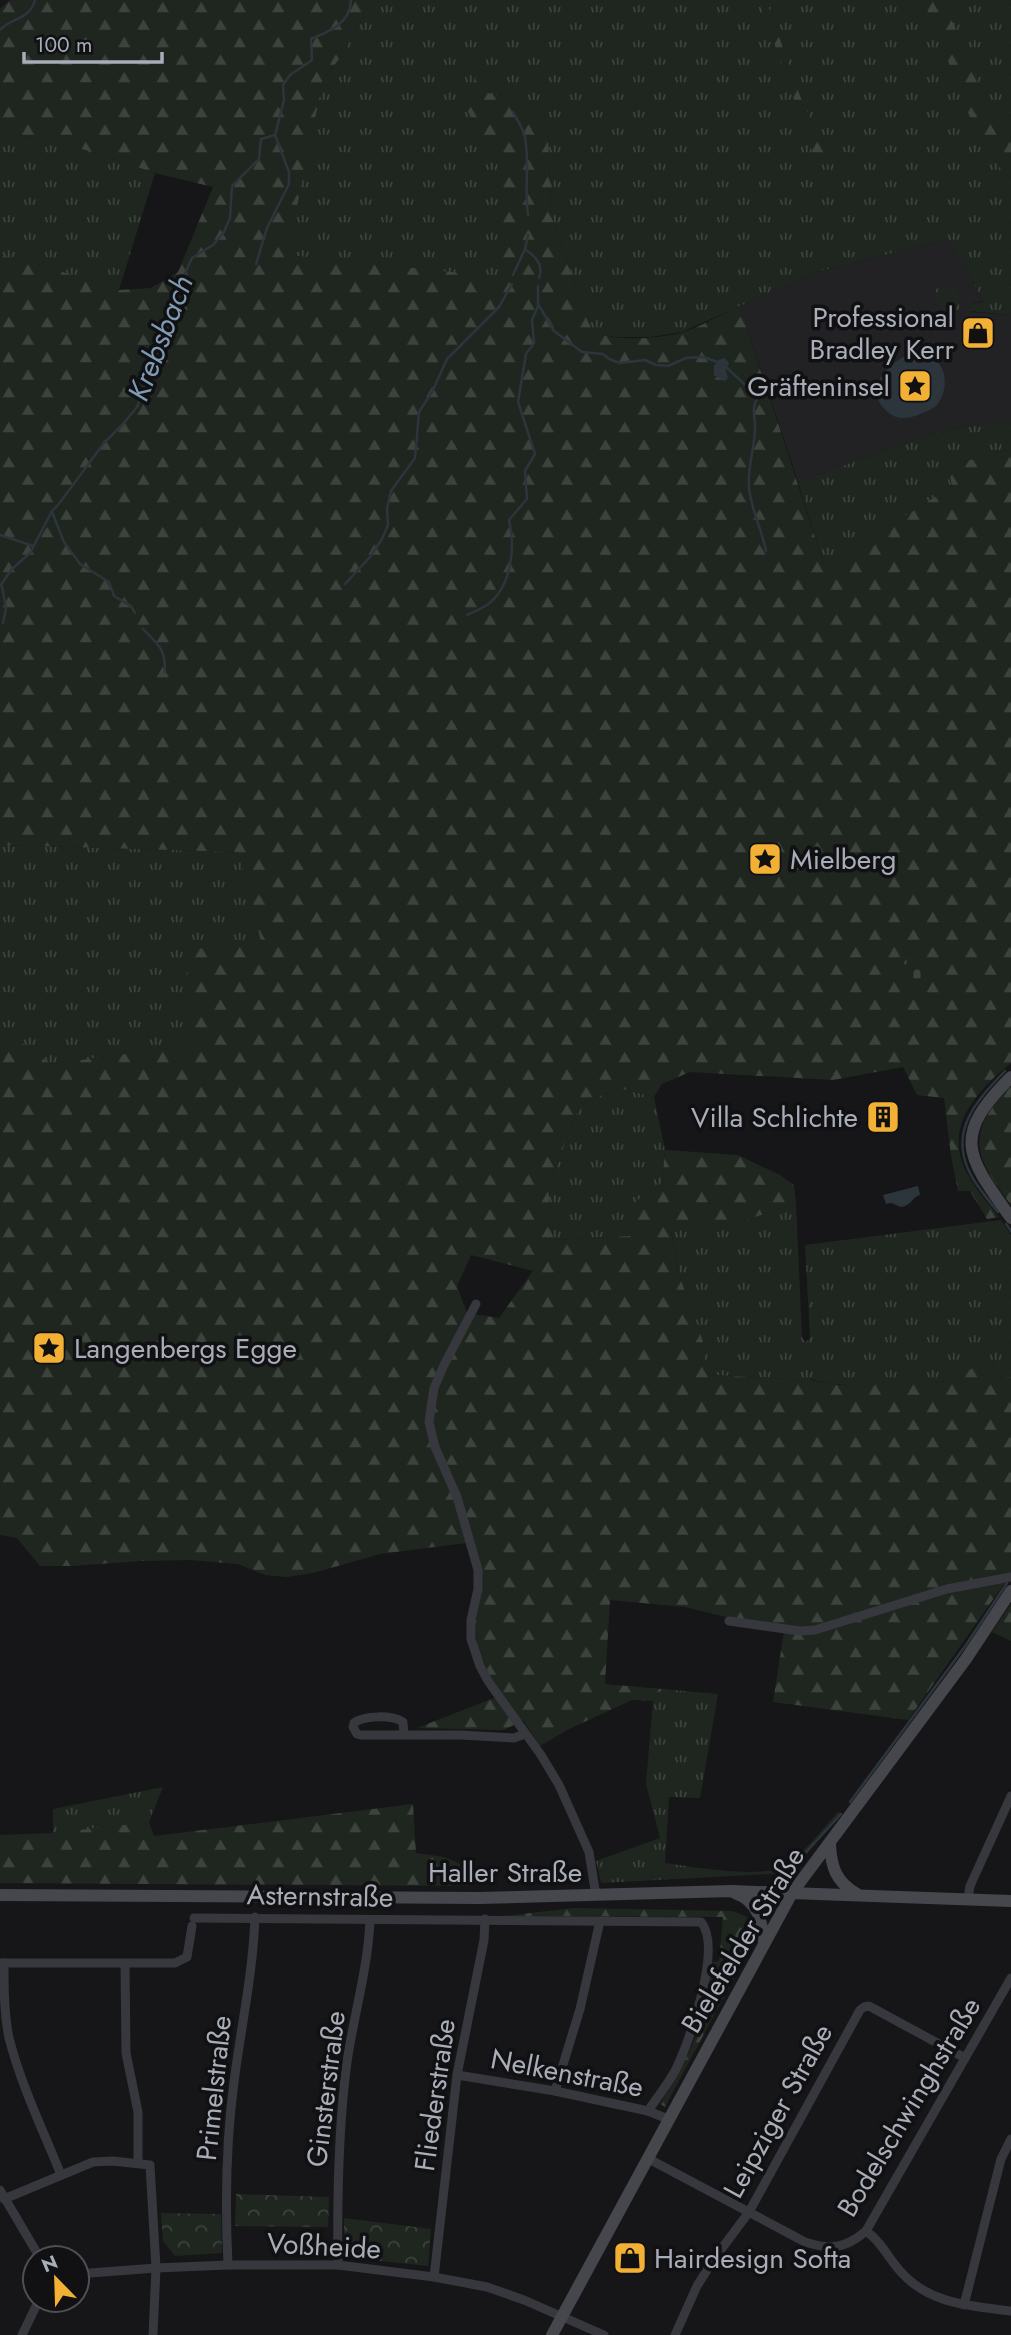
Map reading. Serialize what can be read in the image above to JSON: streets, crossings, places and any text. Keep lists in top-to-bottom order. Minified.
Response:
{"streets":{"main road":["Haller Straße","Bielefelder Straße"],"street":["Asternstraße","Nelkenstraße","Primelstraße","Ginsterstraße","Fliederstraße","Bodelschwinghstraße","Leipziger Straße","Voßheide"]},"crossings":[["Haller Straße","Bielefelder Straße"],["Asternstraße","Nelkenstraße"],["Asternstraße","Primelstraße"],["Asternstraße","Ginsterstraße"],["Asternstraße","Fliederstraße"],["Bielefelder Straße","Nelkenstraße"],["Bielefelder Straße","Bodelschwinghstraße"],["Bielefelder Straße","Voßheide"],["Nelkenstraße","Fliederstraße"],["Primelstraße","Voßheide"],["Ginsterstraße","Voßheide"],["Fliederstraße","Voßheide"],["Bodelschwinghstraße","Leipziger Straße"]],"water":["Krebsbach"],"places":{"shop":["Professional Bradley Kerr","Hairdesign Softa"],"place":["Gräfteninsel","Mielberg","Langenbergs Egge"],"building":["Villa Schlichte"]},"scale_bar":"100 m","north":"top left"}
